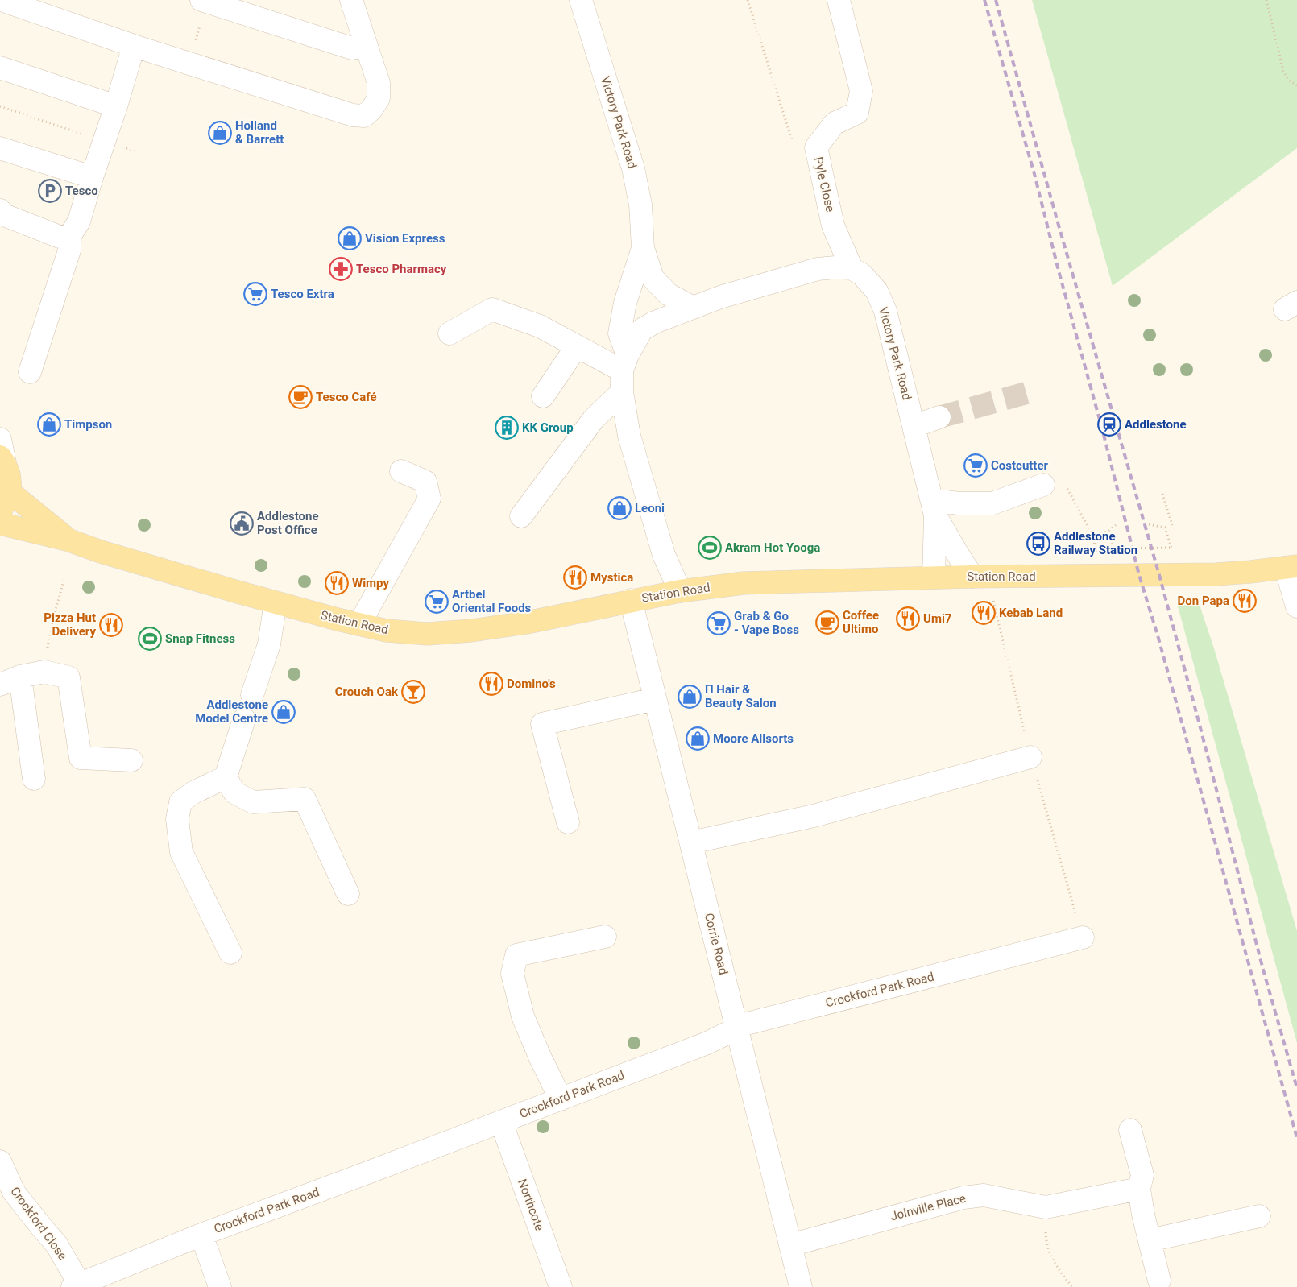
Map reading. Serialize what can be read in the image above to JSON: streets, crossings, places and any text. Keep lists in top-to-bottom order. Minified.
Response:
{"streets":{"main road":["Station Road"],"street":["Victory Park Road","Pyle Close","Corrie Road","Crockford Park Road","Northcote","Joinville Place","Crockford Close"]},"crossings":[["Victory Park Road","Pyle Close"],["Victory Park Road","Station Road"],["Station Road","Corrie Road"],["Corrie Road","Crockford Park Road"],["Corrie Road","Joinville Place"],["Crockford Park Road","Northcote"],["Crockford Park Road","Crockford Close"]],"places":{"shop":["Holland & Barrett","Vision Express","Timpson","Leoni","Π Hair & Beauty Salon","Addlestone Model Centre","Moore Allsorts"],"parking":["Tesco"],"pharmacy":["Tesco Pharmacy"],"supermarket":["Tesco Extra","Costcutter","Artbel Oriental Foods","Grab & Go - Vape Boss"],"cafe":["Tesco Café","Coffee Ultimo"],"station":["Addlestone"],"building":["KK Group"],"public building":["Addlestone Post Office"],"bus stop":["Addlestone Railway Station"],"sports":["Akram Hot Yooga","Snap Fitness"],"restaurant":["Mystica","Wimpy","Don Papa","Kebab Land","Umi7","Pizza Hut Delivery","Domino's"],"bar":["Crouch Oak"]}}
